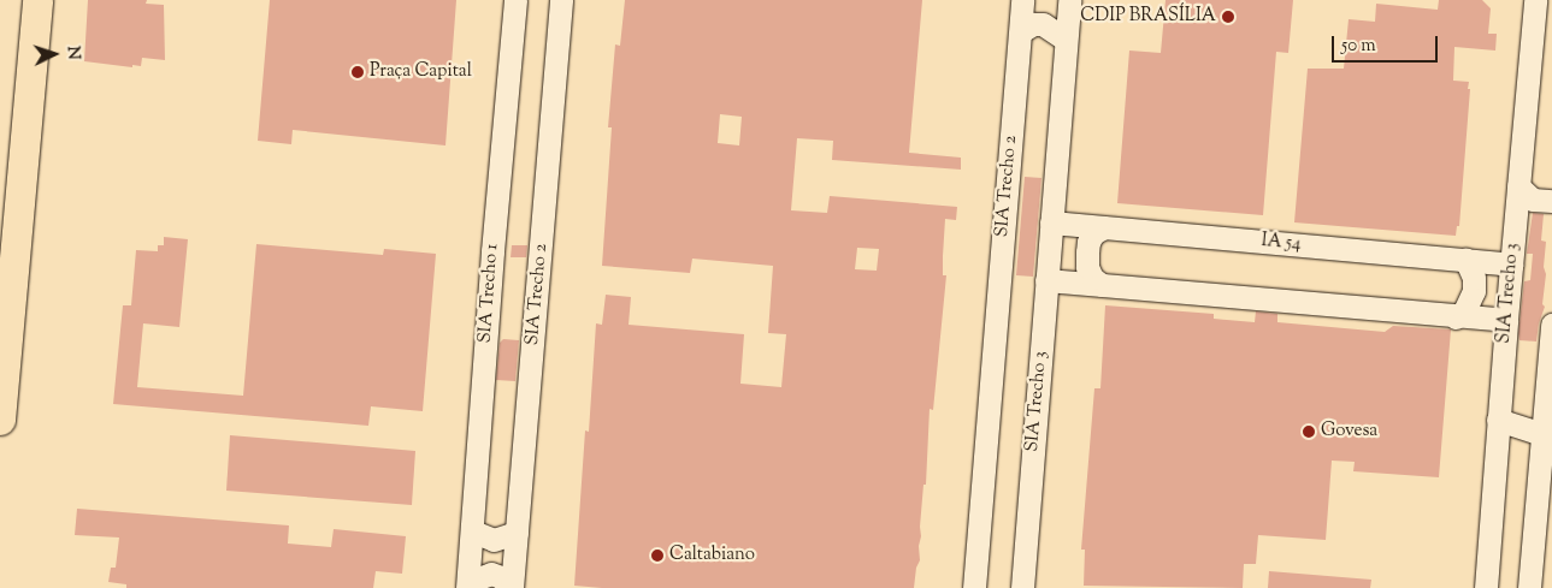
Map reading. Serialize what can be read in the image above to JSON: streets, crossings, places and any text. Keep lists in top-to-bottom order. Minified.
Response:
{"streets":{"main road":["SIA Trecho 2","IA 54","SIA Trecho 1","SIA Trecho 3"]},"crossings":[["IA 54","SIA Trecho 3"]],"places":["CDIP BRASÍLIA","Praça Capital","Govesa","Caltabiano"],"scale_bar":"50 m","north":"right"}
